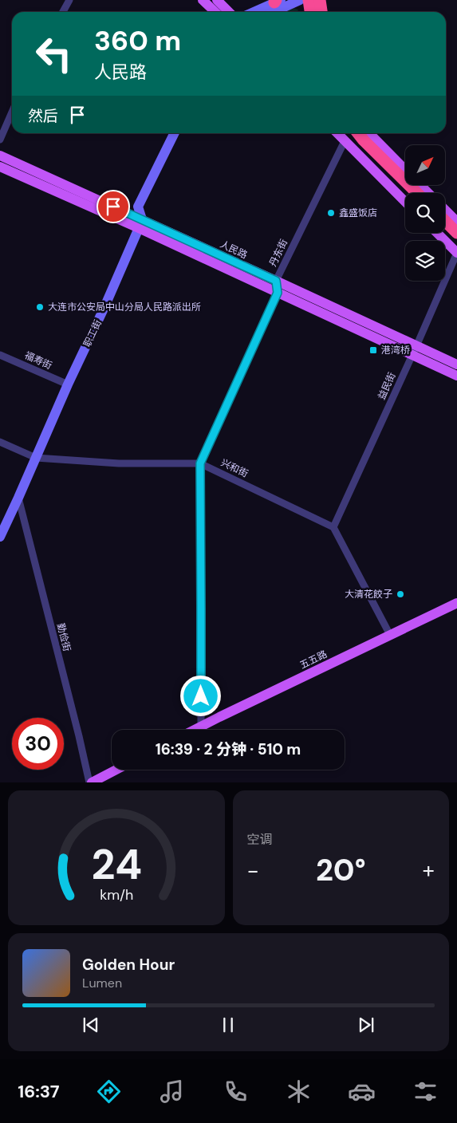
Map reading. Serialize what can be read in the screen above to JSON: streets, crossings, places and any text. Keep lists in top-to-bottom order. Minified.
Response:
{"streets":{"main road":["人民路","五五路"],"street":["丹东街","职工街","福寿街","益民街","兴和街","勤俭街"]},"crossings":[["人民路","丹东街"],["人民路","职工街"],["人民路","益民街"],["职工街","福寿街"],["职工街","兴和街"],["职工街","勤俭街"],["益民街","兴和街"]],"places":{"other":["鑫盛饭店","大连市公安局中山分局人民路派出所","大清花餃子"],"transit":["港湾桥"]},"north":"top right","page":{"turn":["360 m","人民路"],"then":"然后","limit":"30","trip":"16:39 · 2 分钟 · 510 m","tile":"空调","heat":["−","20°","+"],"song":["Golden Hour","Lumen"],"tabs":"16:37","gauge":["24","km/h"]}}
